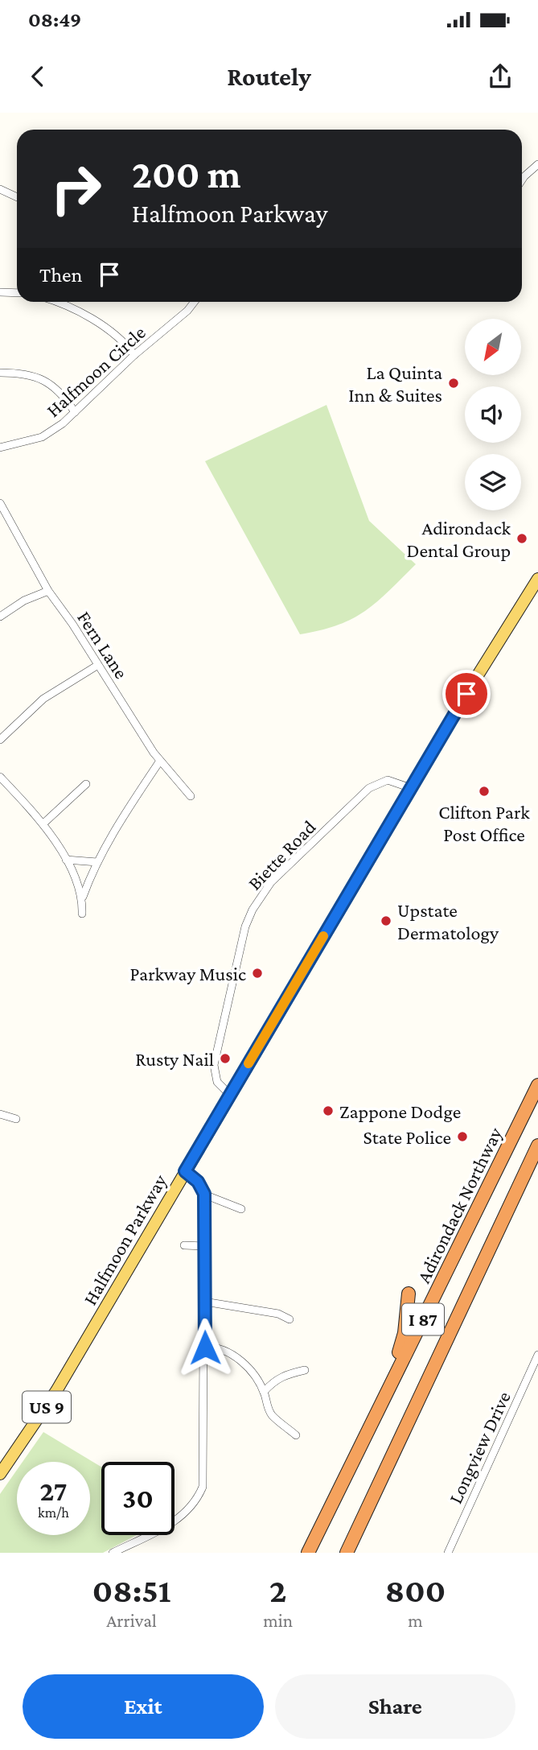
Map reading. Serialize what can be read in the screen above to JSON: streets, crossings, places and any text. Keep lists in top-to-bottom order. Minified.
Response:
{"streets":{"highway":["Adirondack Northway","I 87"],"main road":["Halfmoon Parkway","US 9"],"street":["Halfmoon Circle","Fern Lane","Biette Road","Longview Drive"]},"crossings":[["Biette Road","Halfmoon Parkway"]],"places":["La Quinta Inn & Suites","Adirondack Dental Group","Clifton Park Post Office","Upstate Dermatology","Parkway Music","Rusty Nail","Zappone Dodge","State Police"],"north":"bottom left","page":{"status":"08:49","header":"Routely","turn":["200 m","Halfmoon Parkway"],"then":"Then","speed":"27 km/h","limit":"30","eta":["08:51","Arrival","2","min","800","m"],"buttons":["Exit","Share"]}}
